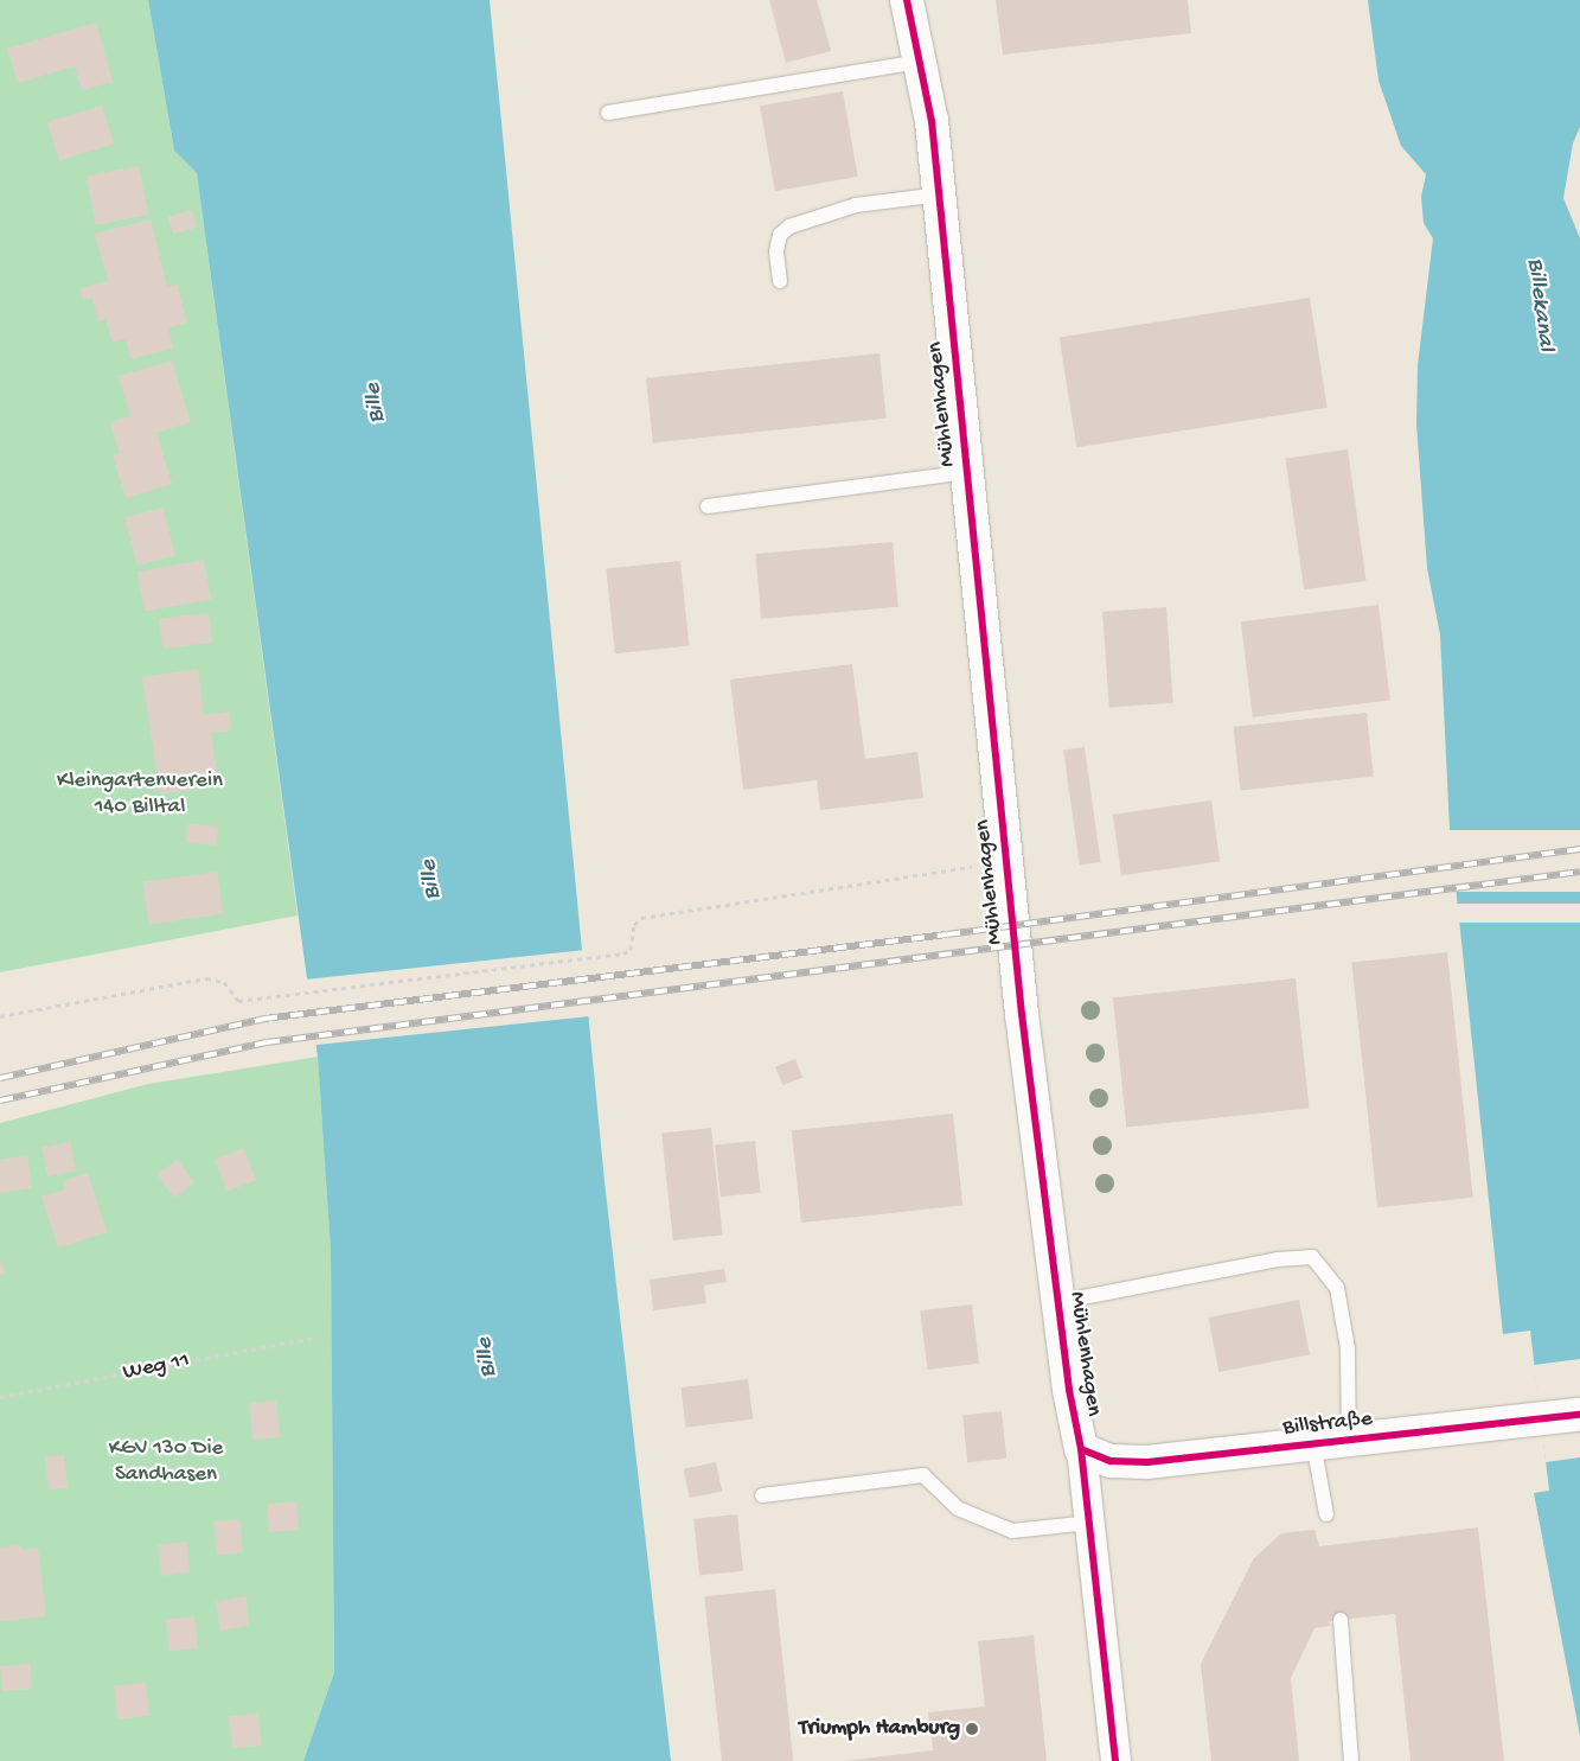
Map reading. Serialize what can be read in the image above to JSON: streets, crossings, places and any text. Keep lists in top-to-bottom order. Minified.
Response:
{"streets":{"street":["Mühlenhagen","Billstraße"],"path":["Weg 11"]},"crossings":[["Mühlenhagen","Billstraße"]],"water":["Billekanal","Bille"],"parks":["Kleingartenverein 140 Billtal","KGV 130 Die Sandhasen"],"places":["Triumph Hamburg"]}
